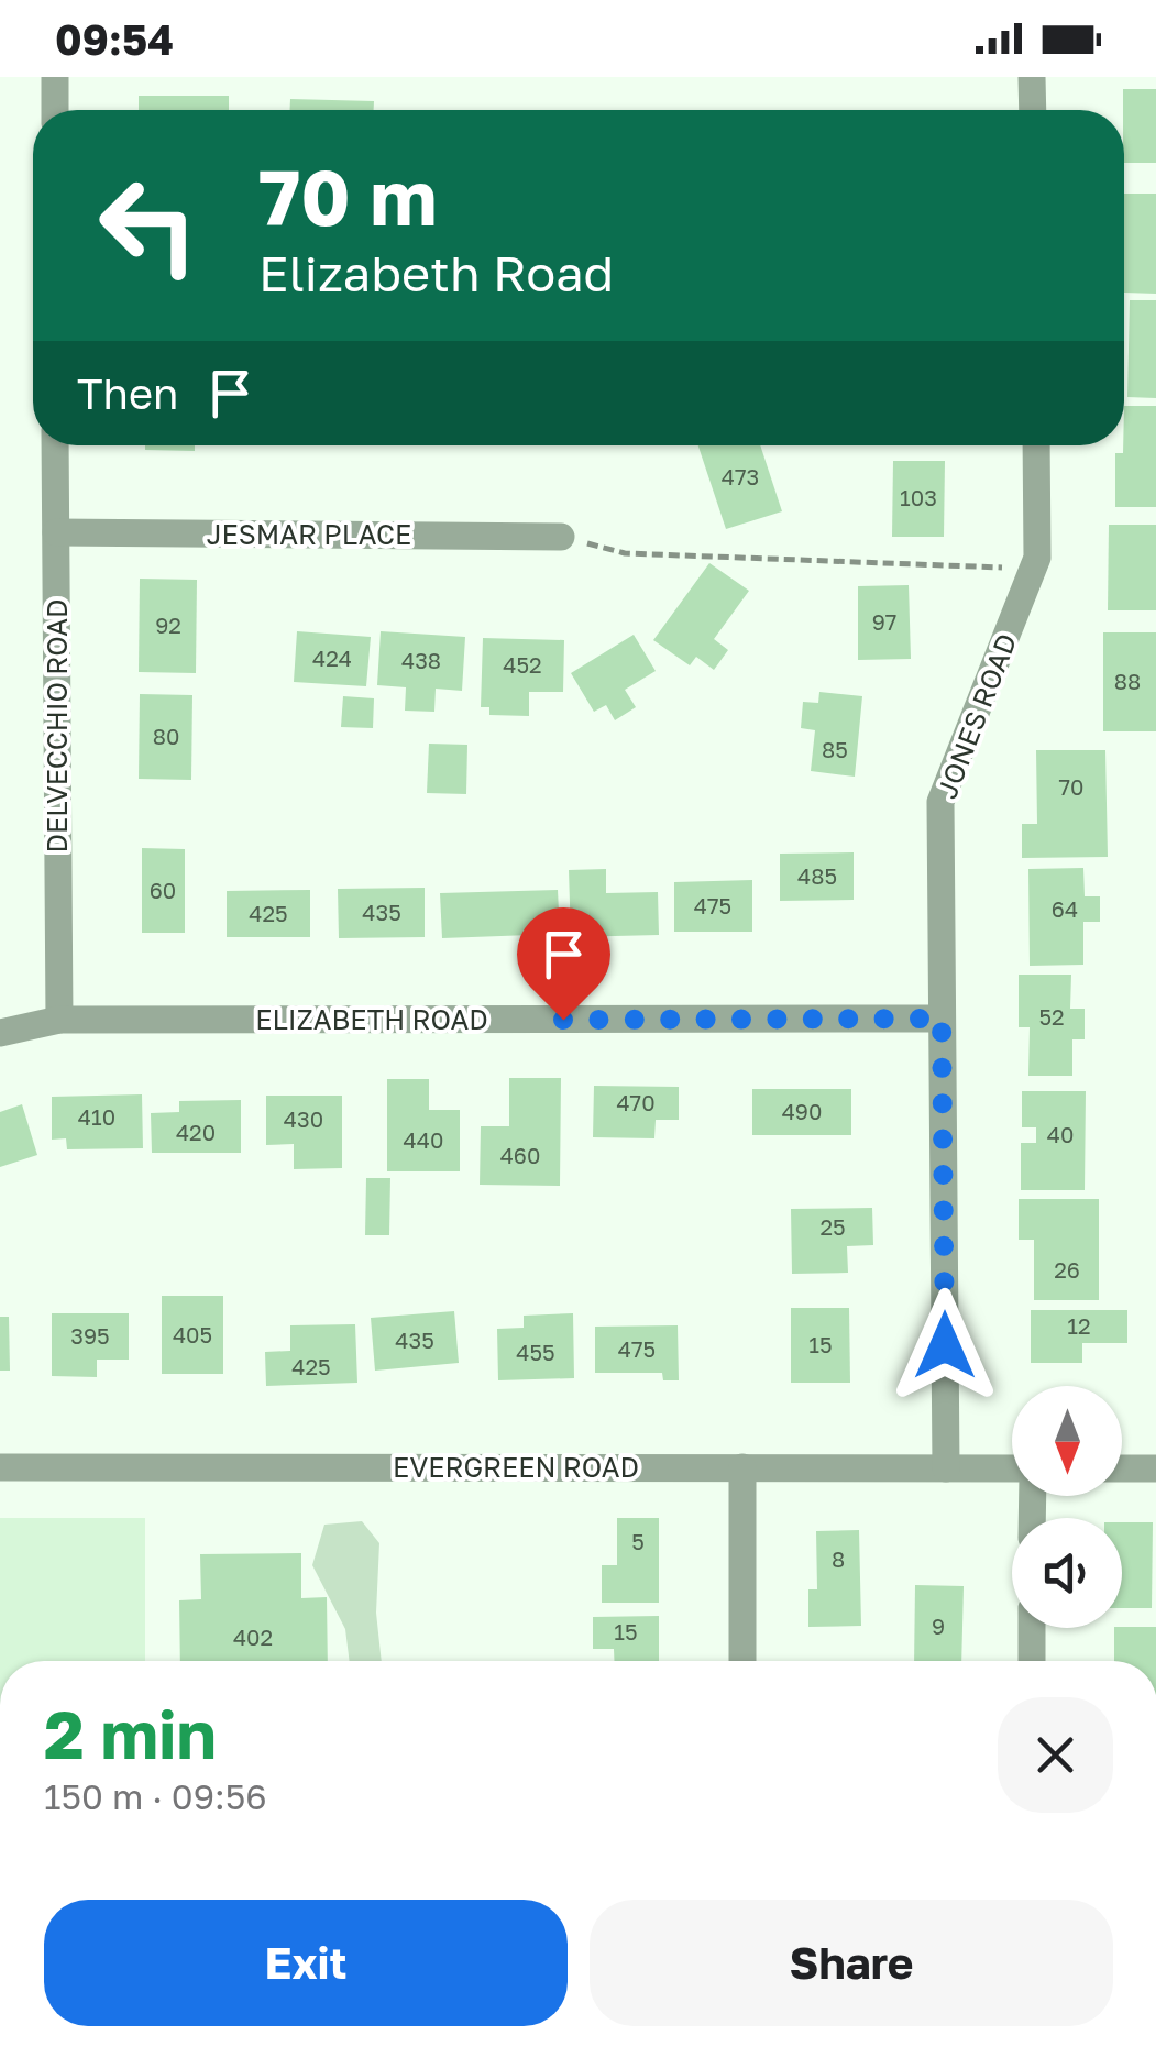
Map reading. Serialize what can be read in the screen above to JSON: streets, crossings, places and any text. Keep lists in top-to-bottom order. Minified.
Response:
{"streets":{"street":["JESMAR PLACE","JONES ROAD","DELVECCHIO ROAD","ELIZABETH ROAD","EVERGREEN ROAD"]},"crossings":[["JESMAR PLACE","DELVECCHIO ROAD"],["JONES ROAD","ELIZABETH ROAD"],["JONES ROAD","EVERGREEN ROAD"],["DELVECCHIO ROAD","ELIZABETH ROAD"]],"house_numbers":["473","103","97","92","424","438","452","88","80","85","70","485","60","475","64","435","425","52","470","490","410","430","420","40","440","460","25","26","12","405","395","435","15","475","455","425","5","8","9","15","402"],"north":"bottom","page":{"status":"09:54","turn":["70 m","Elizabeth Road"],"then":"Then","heading":["2 min","150 m · 09:56"],"buttons":["Exit","Share"]}}
